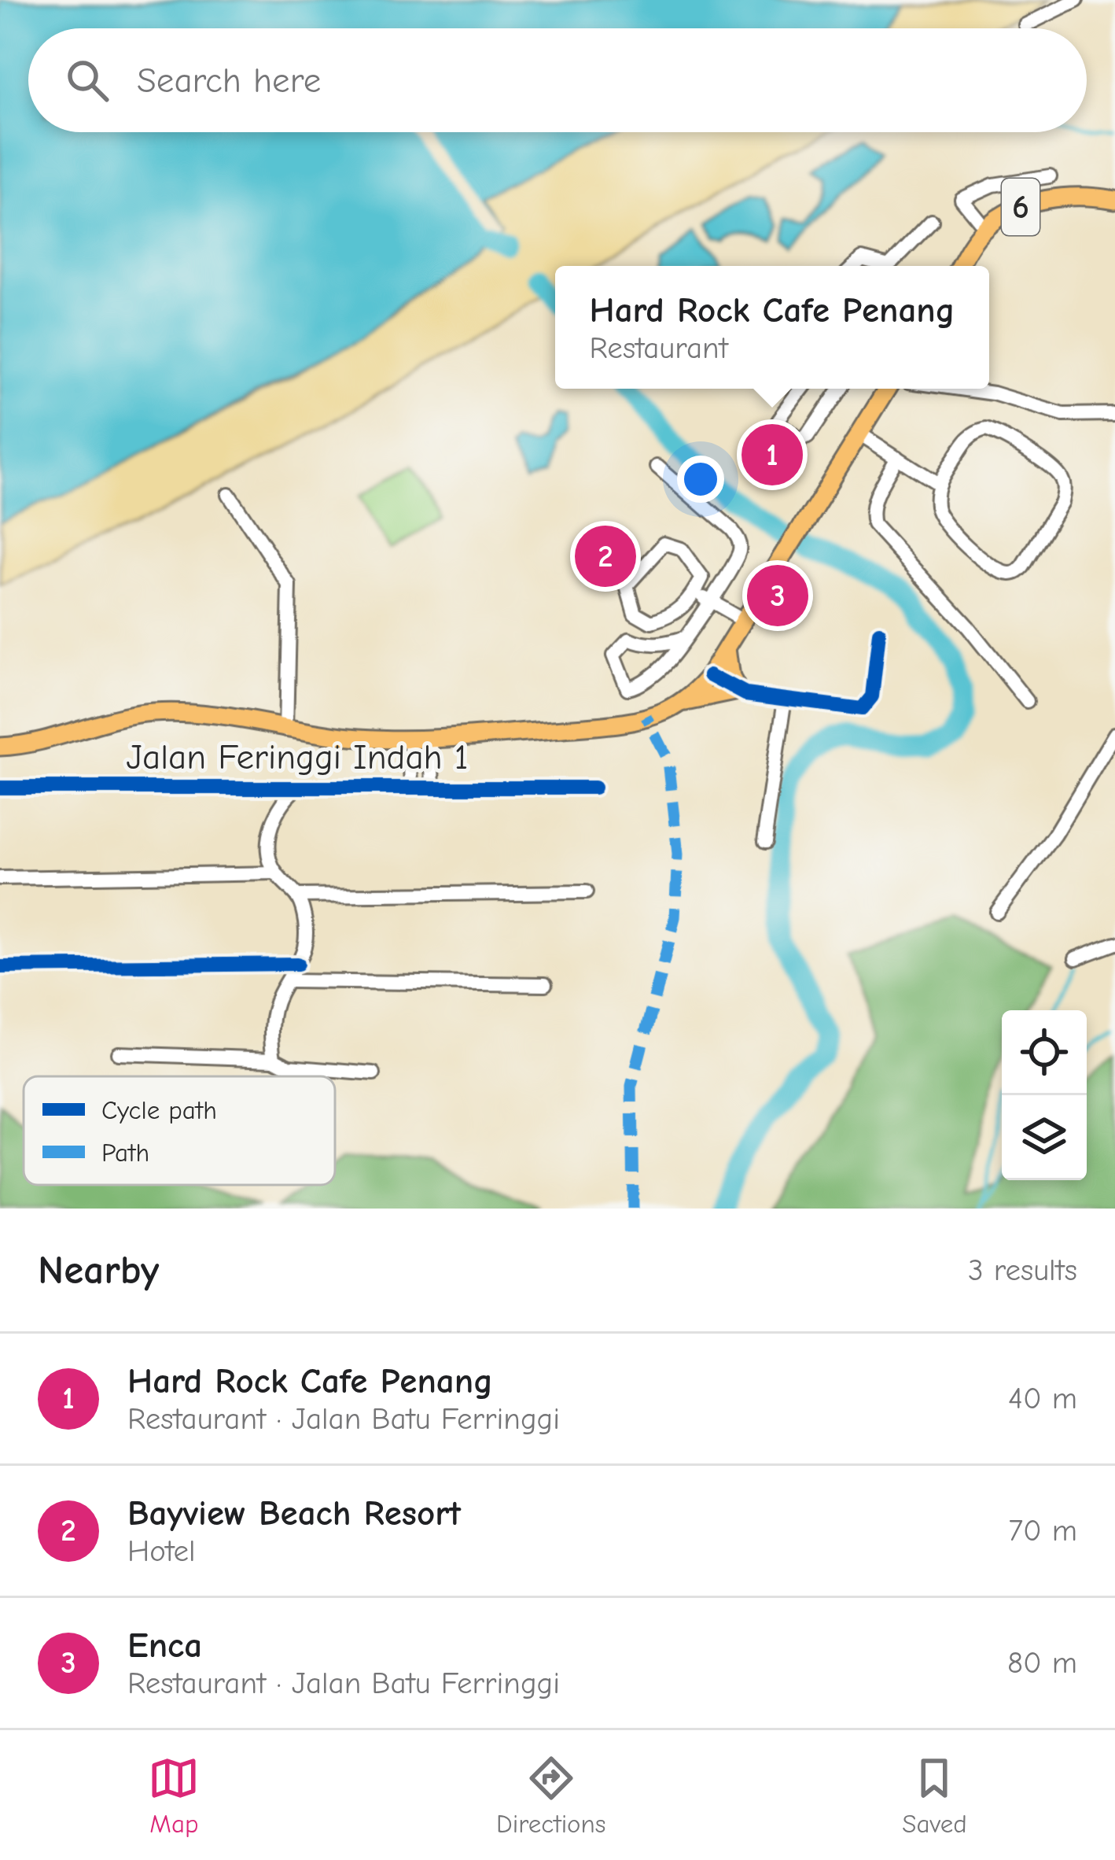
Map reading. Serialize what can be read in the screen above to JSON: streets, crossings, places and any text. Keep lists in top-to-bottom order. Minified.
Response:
{"streets":{"main road":["6"],"street":["Jalan Feringgi Indah 1"]},"legend":["Cycle path","Path"],"page":{"search":"Search here","popup":["Hard Rock Cafe Penang","Restaurant"],"pins":["1","2","3"],"heading":["Nearby","3 results"],"list":[{"mark":"1","name":"Hard Rock Cafe Penang","note":"Restaurant · Jalan Batu Ferringgi","value":"40 m"},{"mark":"2","name":"Bayview Beach Resort","note":"Hotel","value":"70 m"},{"mark":"3","name":"Enca","note":"Restaurant · Jalan Batu Ferringgi","value":"80 m"}],"nav":["Map","Directions","Saved"]}}
